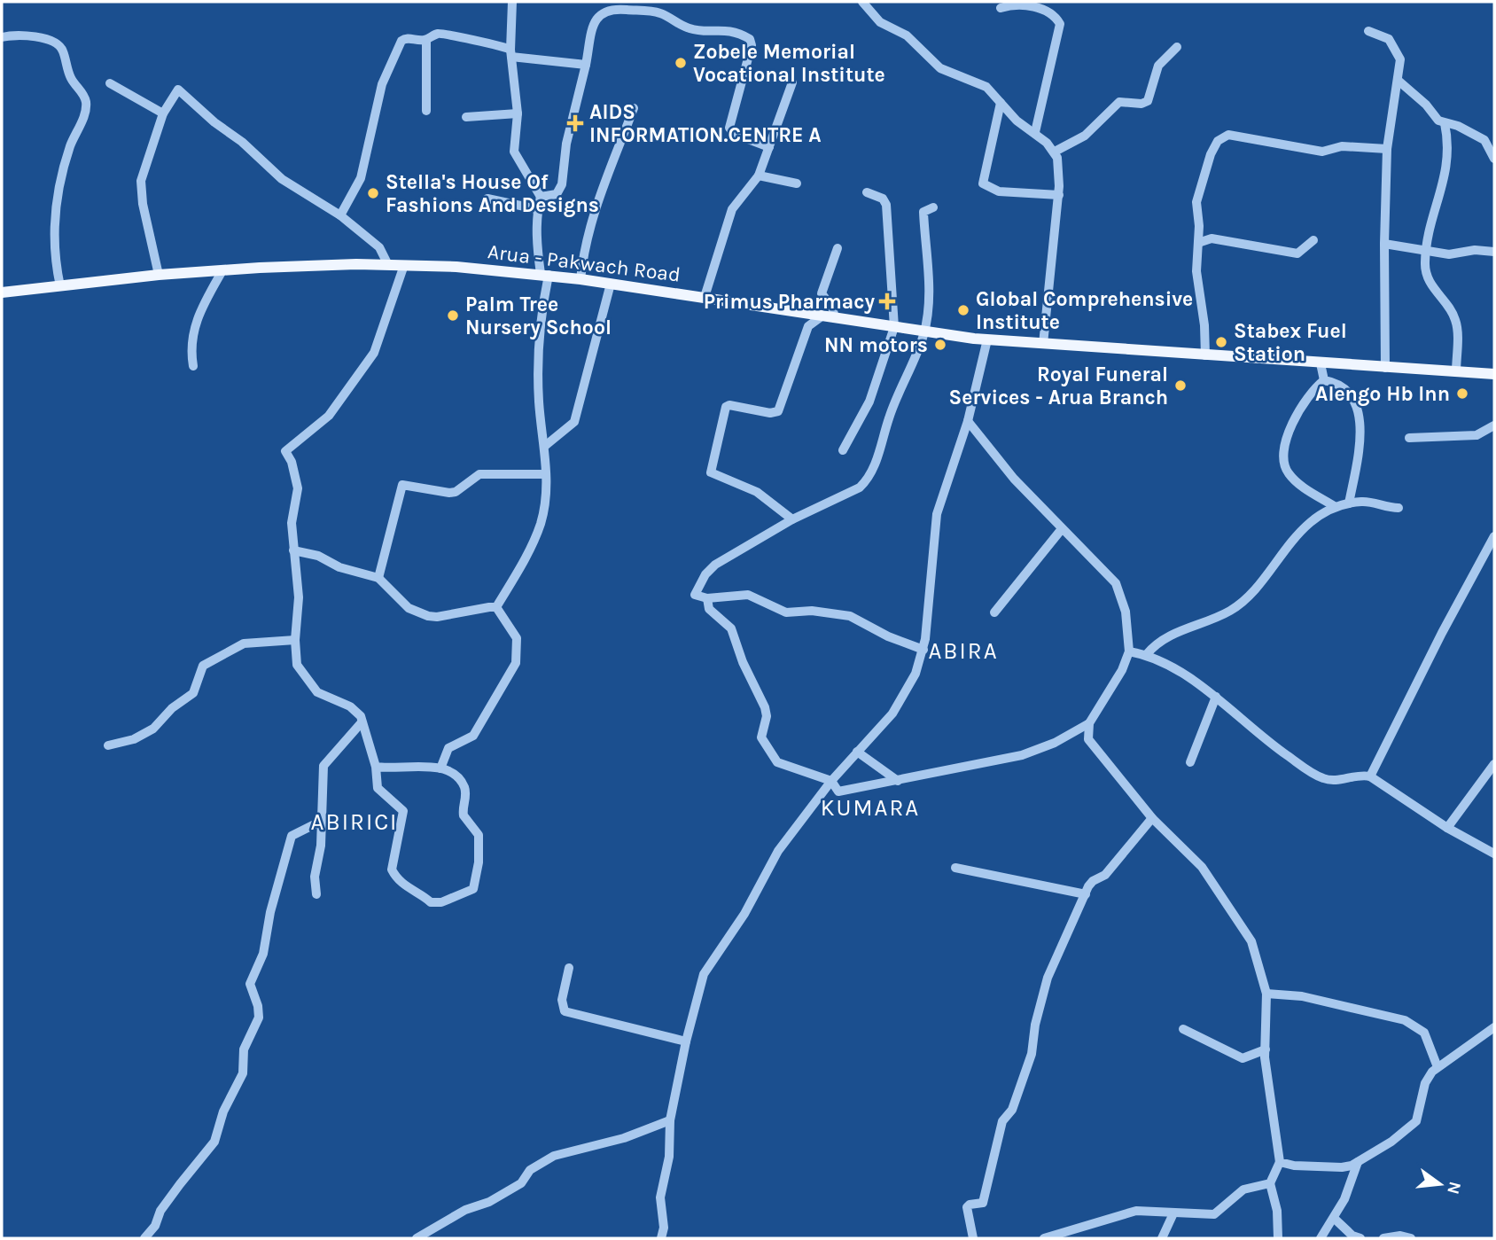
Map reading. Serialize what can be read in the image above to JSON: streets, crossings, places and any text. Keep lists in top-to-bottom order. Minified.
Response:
{"streets":{"main road":["Arua - Pakwach Road"]},"districts":["ABIRA","KUMARA","ABIRICI"],"places":{"other":["Zobele Memorial Vocational Institute","Stella's House Of Fashions And Designs","Global Comprehensive Institute","Palm Tree Nursery School","Stabex Fuel Station","NN motors","Royal Funeral Services - Arua Branch","Alengo Hb Inn"],"health":["AIDS INFORMATION.CENTRE A","Primus Pharmacy"]},"north":"right"}
